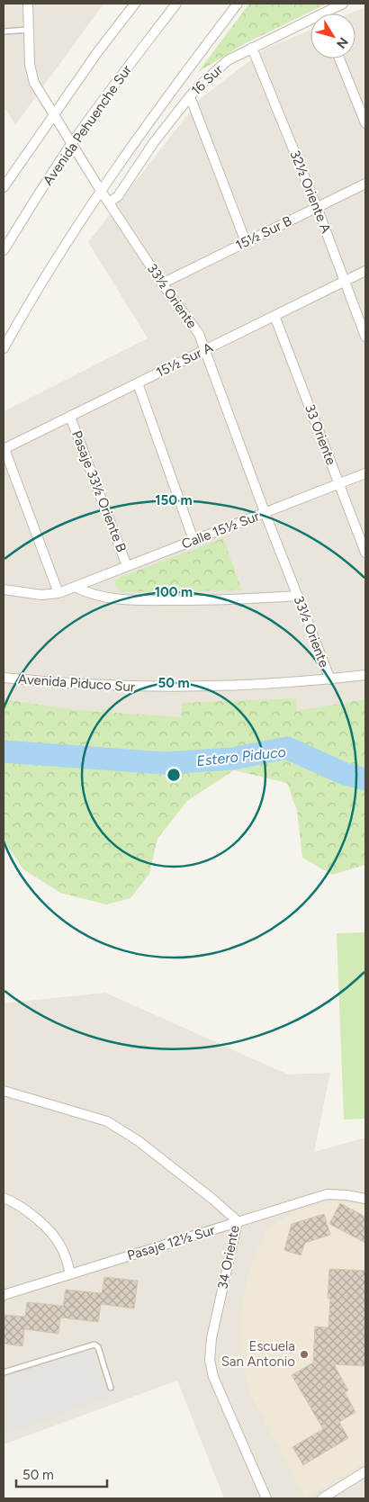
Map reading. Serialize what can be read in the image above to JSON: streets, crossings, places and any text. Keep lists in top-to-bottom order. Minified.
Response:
{"streets":{"street":["16 Sur","Avenida Pehuenche Sur","32½ Oriente A","15½ Sur B","33½ Oriente","15½ Sur A","33 Oriente","Pasaje 33½ Oriente B","Calle 15½ Sur","Avenida Piduco Sur","Pasaje 12½ Sur","34 Oriente"]},"crossings":[["16 Sur","32½ Oriente A"],["16 Sur","33½ Oriente"],["Avenida Pehuenche Sur","33½ Oriente"],["32½ Oriente A","15½ Sur B"],["32½ Oriente A","15½ Sur A"],["15½ Sur B","33½ Oriente"],["33½ Oriente","15½ Sur A"],["33½ Oriente","Calle 15½ Sur"],["33½ Oriente","Avenida Piduco Sur"],["15½ Sur A","33 Oriente"],["15½ Sur A","Pasaje 33½ Oriente B"],["33 Oriente","Calle 15½ Sur"],["Pasaje 33½ Oriente B","Calle 15½ Sur"],["Pasaje 12½ Sur","34 Oriente"]],"water":["Estero Piduco"],"places":["Escuela San Antonio"],"scale_bar":"50 m","north":"bottom right","rings":["150 m","100 m","50 m"]}
